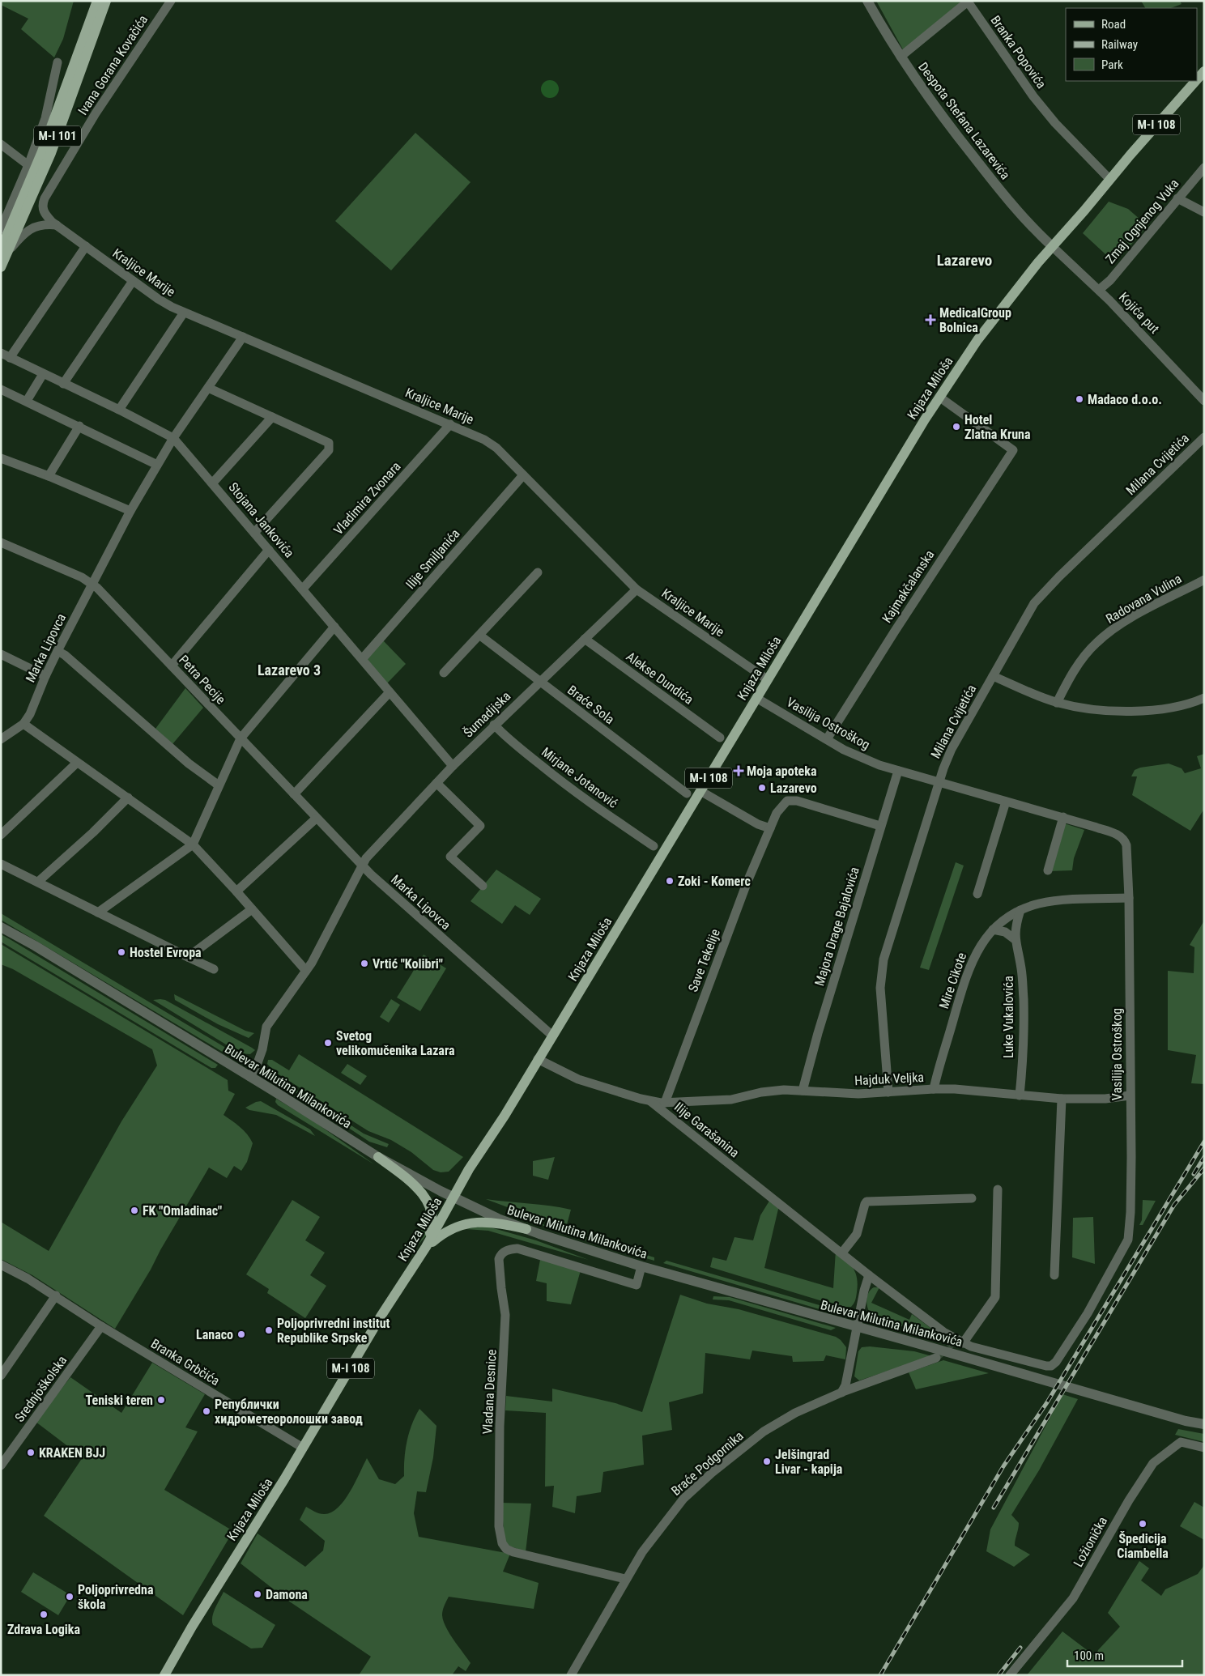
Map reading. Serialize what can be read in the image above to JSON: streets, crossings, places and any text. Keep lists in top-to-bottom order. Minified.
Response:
{"streets":{"main road":["M-I 108","M-I 101","Knjaza Miloša"],"street":["Branka Popovića","Ivana Gorana Kovačića","Despota Stefana Lazarevića","Zmaj Ognjenog Vuka","Kraljice Marije","Kojića put","Milana Cvijetića","Vladimira Zvonara","Stojana Jankovića","Ilije Smiljanića","Kajmakčalanska","Radovana Vulina","Marka Lipovca","Alekse Dundića","Petra Pecije","Braće Sola","Šumadijska","Vasilija Ostroškog","Mirjane Jotanović","Majora Drage Bajalovića","Save Tekelije","Mire Cikote","Luke Vukalovića","Hajduk Veljka","Bulevar Milutina Milankovića","Ilije Garašanina","Branka Grbčića","Srednjoškolska","Vladana Desnice","Braće Podgornika","Ložionička"]},"crossings":[["Branka Popovića","Despota Stefana Lazarevića"],["Branka Popovića","M-I 108"],["Ivana Gorana Kovačića","Kraljice Marije"],["Despota Stefana Lazarevića","M-I 108"],["Despota Stefana Lazarevića","Kojića put"],["Despota Stefana Lazarevića","Knjaza Miloša"],["M-I 108","Kojića put"],["M-I 108","Knjaza Miloša"],["Zmaj Ognjenog Vuka","Kojića put"],["Kraljice Marije","Knjaza Miloša"],["Kraljice Marije","Vladimira Zvonara"],["Kraljice Marije","Ilije Smiljanića"],["Kraljice Marije","Marka Lipovca"],["Kraljice Marije","Šumadijska"],["Kojića put","Knjaza Miloša"],["Knjaza Miloša","Kajmakčalanska"],["Knjaza Miloša","Marka Lipovca"],["Knjaza Miloša","Vasilija Ostroškog"],["Knjaza Miloša","Bulevar Milutina Milankovića"],["Knjaza Miloša","Ilije Garašanina"],["Knjaza Miloša","Branka Grbčića"],["Milana Cvijetića","Vasilija Ostroškog"],["Milana Cvijetića","Hajduk Veljka"],["Vladimira Zvonara","Stojana Jankovića"],["Stojana Jankovića","Ilije Smiljanića"],["Stojana Jankovića","Marka Lipovca"],["Stojana Jankovića","Šumadijska"],["Kajmakčalanska","Vasilija Ostroškog"],["Marka Lipovca","Petra Pecije"],["Marka Lipovca","Šumadijska"],["Alekse Dundića","Šumadijska"],["Petra Pecije","Šumadijska"],["Braće Sola","Šumadijska"],["Šumadijska","Mirjane Jotanović"],["Vasilija Ostroškog","Majora Drage Bajalovića"],["Vasilija Ostroškog","Mire Cikote"],["Vasilija Ostroškog","Hajduk Veljka"],["Vasilija Ostroškog","Ilije Garašanina"],["Majora Drage Bajalovića","Save Tekelije"],["Majora Drage Bajalovića","Hajduk Veljka"],["Save Tekelije","Hajduk Veljka"],["Mire Cikote","Luke Vukalovića"],["Mire Cikote","Hajduk Veljka"],["Luke Vukalovića","Hajduk Veljka"],["Hajduk Veljka","Ilije Garašanina"],["Bulevar Milutina Milankovića","Vladana Desnice"],["Branka Grbčića","Srednjoškolska"],["Vladana Desnice","Braće Podgornika"]],"districts":["Lazarevo","Lazarevo 3"],"places":{"health":["MedicalGroup Bolnica","Moja apoteka"],"other":["Madaco d.o.o.","Hotel Zlatna Kruna","Lazarevo","Zoki - Komerc","Hostel Evropa","Vrtić \"Kolibri\"","Svetog velikomučenika Lazara","FK \"Omladinac\"","Poljoprivredni institut Republike Srpske","Lanaco","Teniski teren","Републички хидрометеоролошки завод","KRAKEN BJJ","Jelšingrad Livar - kapija","Špedicija Ciambella","Damona","Poljoprivredna škola","Zdrava Logika"]},"legend":["Road","Railway","Park"],"scale_bar":"100 m"}
